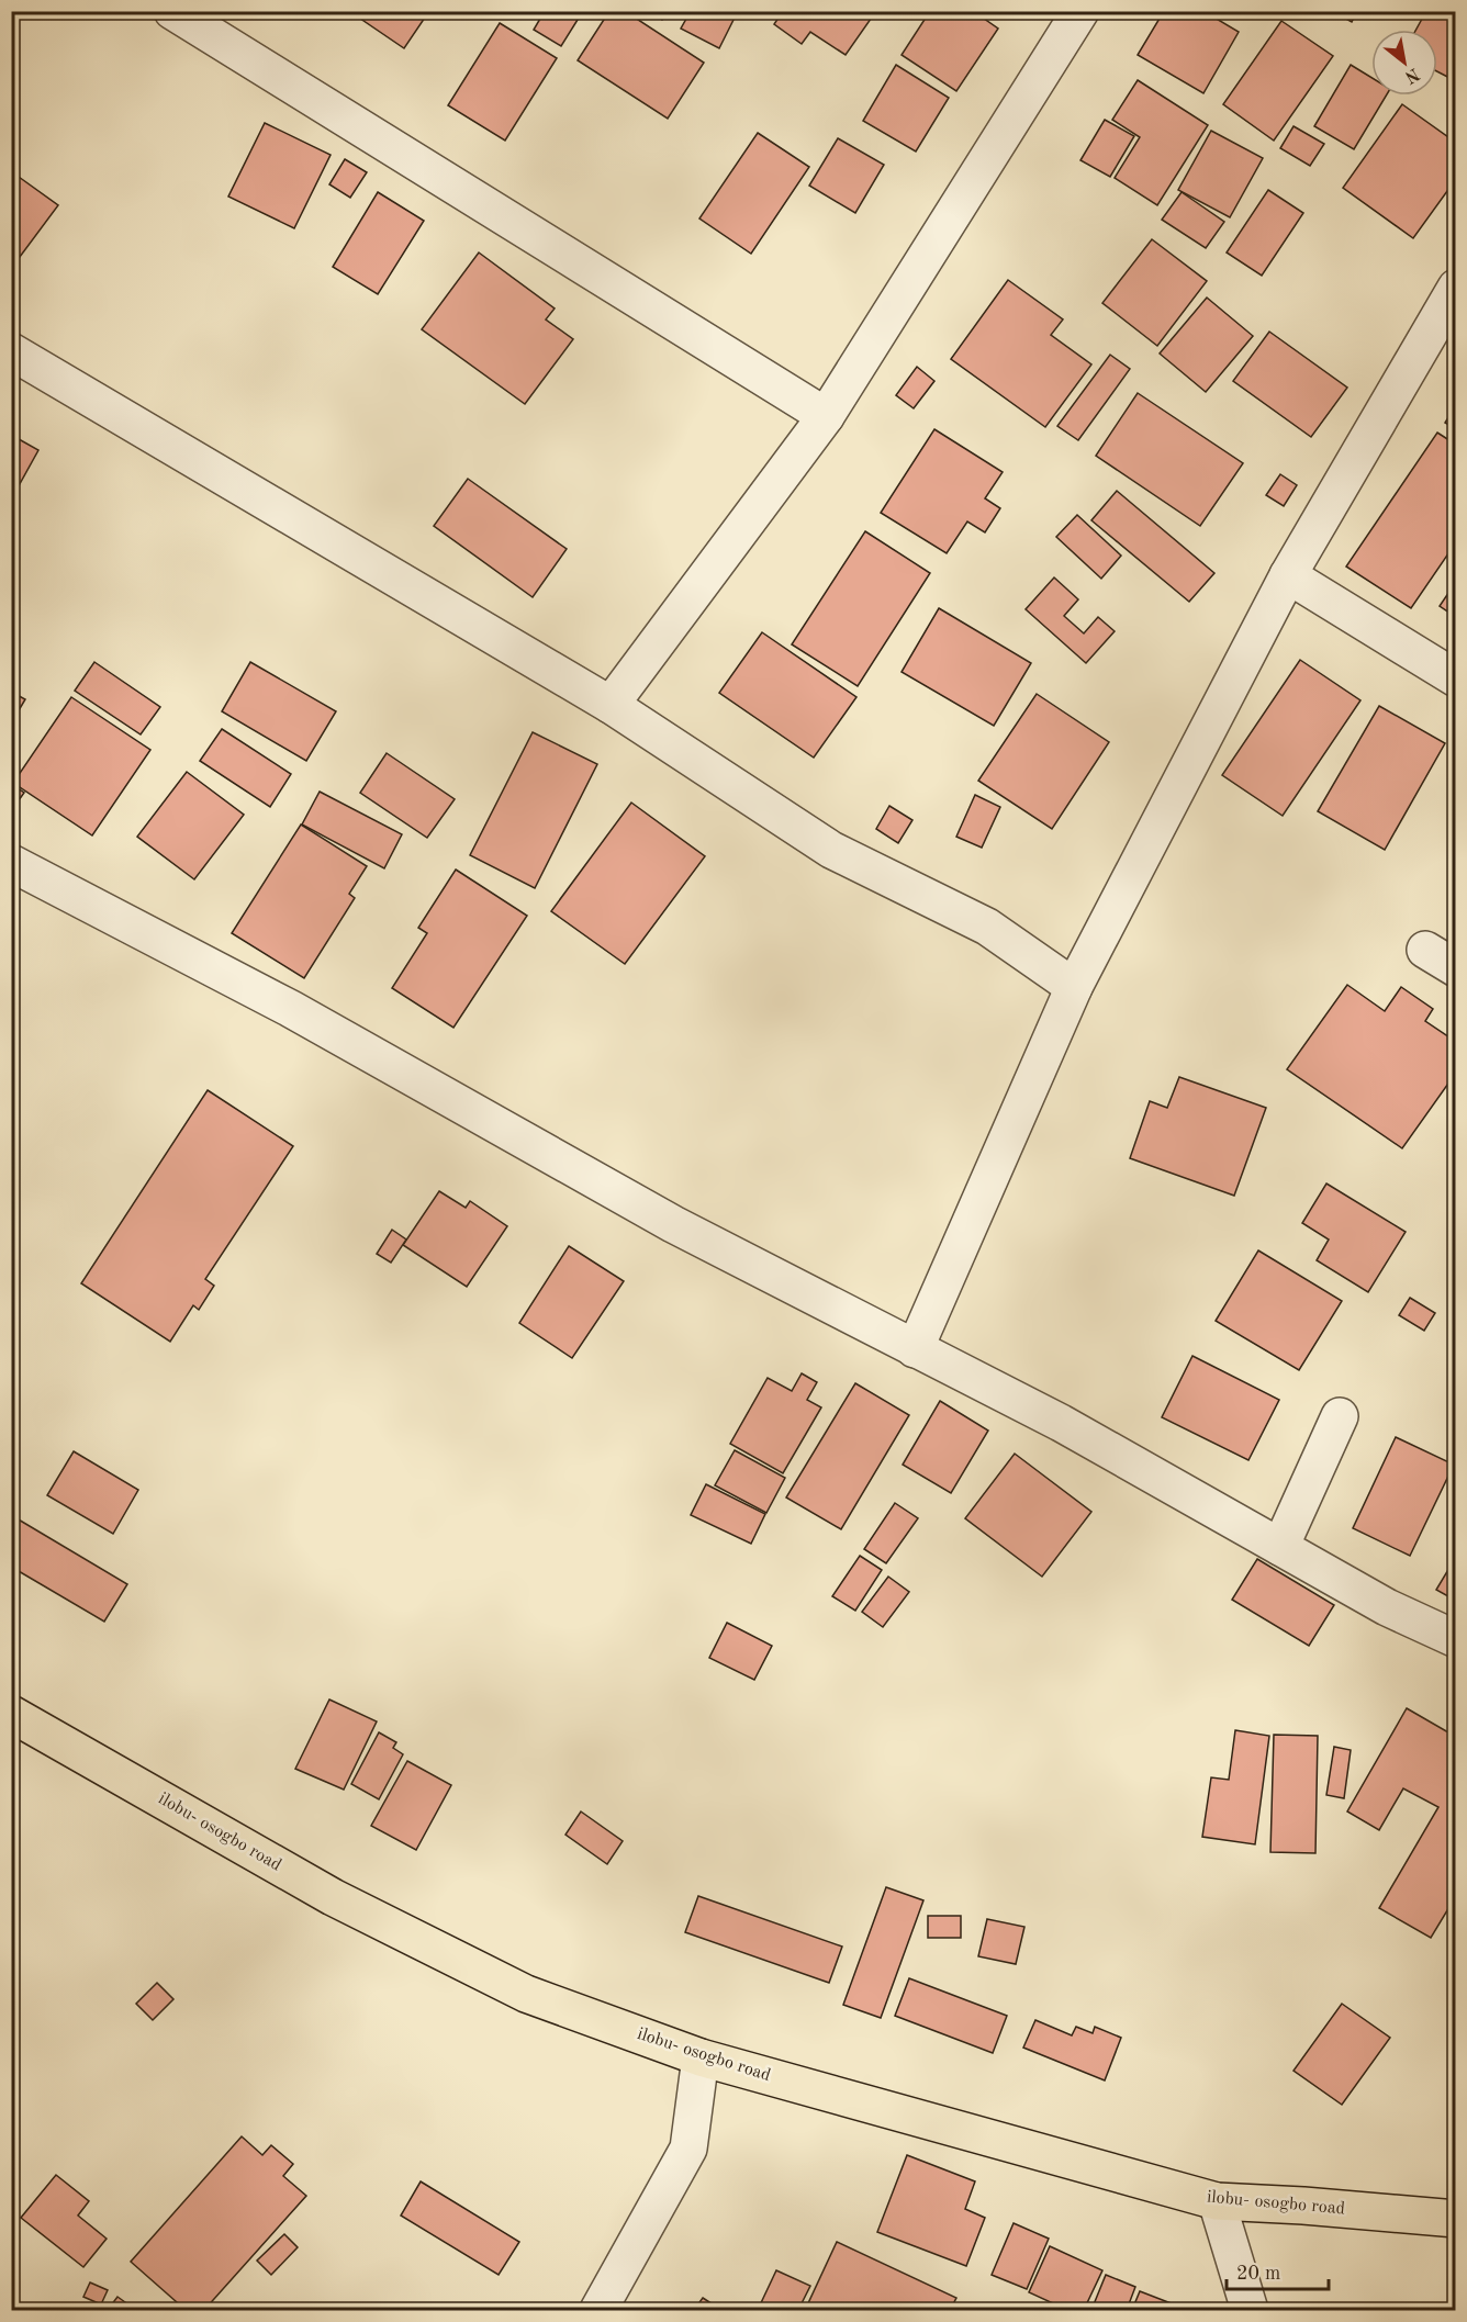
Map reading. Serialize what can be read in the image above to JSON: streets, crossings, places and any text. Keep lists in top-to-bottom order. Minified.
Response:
{"streets":{"main road":["ilobu- osogbo road"]},"scale_bar":"20 m","north":"bottom right"}
